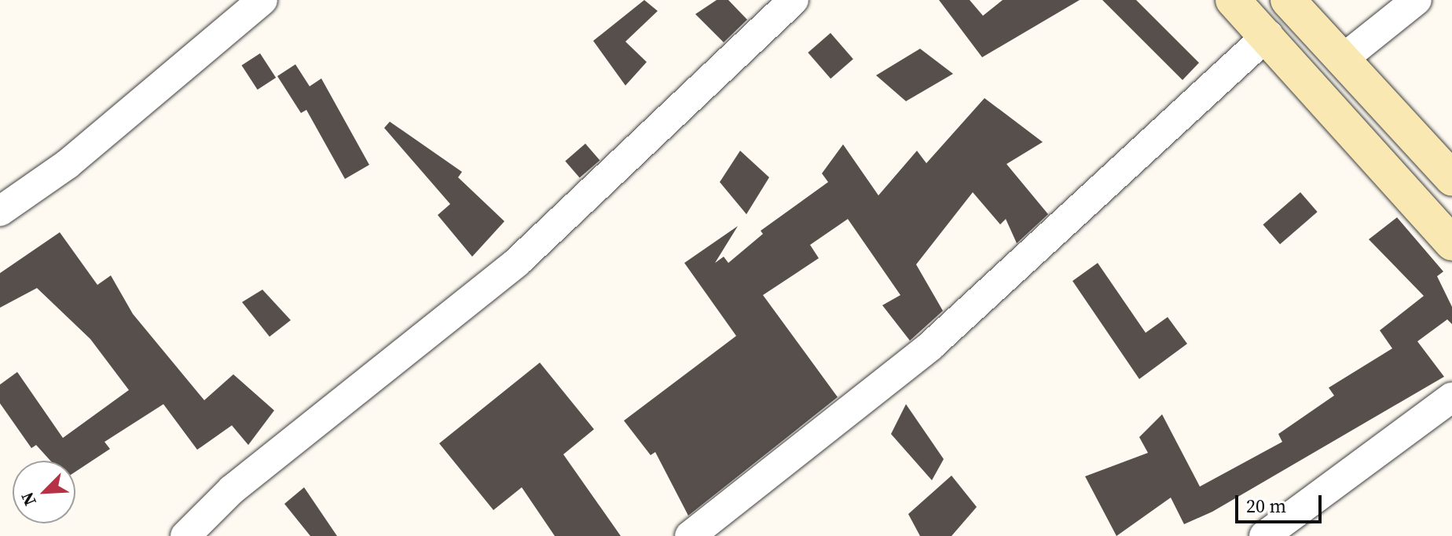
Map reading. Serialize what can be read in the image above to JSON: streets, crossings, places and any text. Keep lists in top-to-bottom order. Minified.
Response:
{"scale_bar":"20 m","north":"bottom left"}
